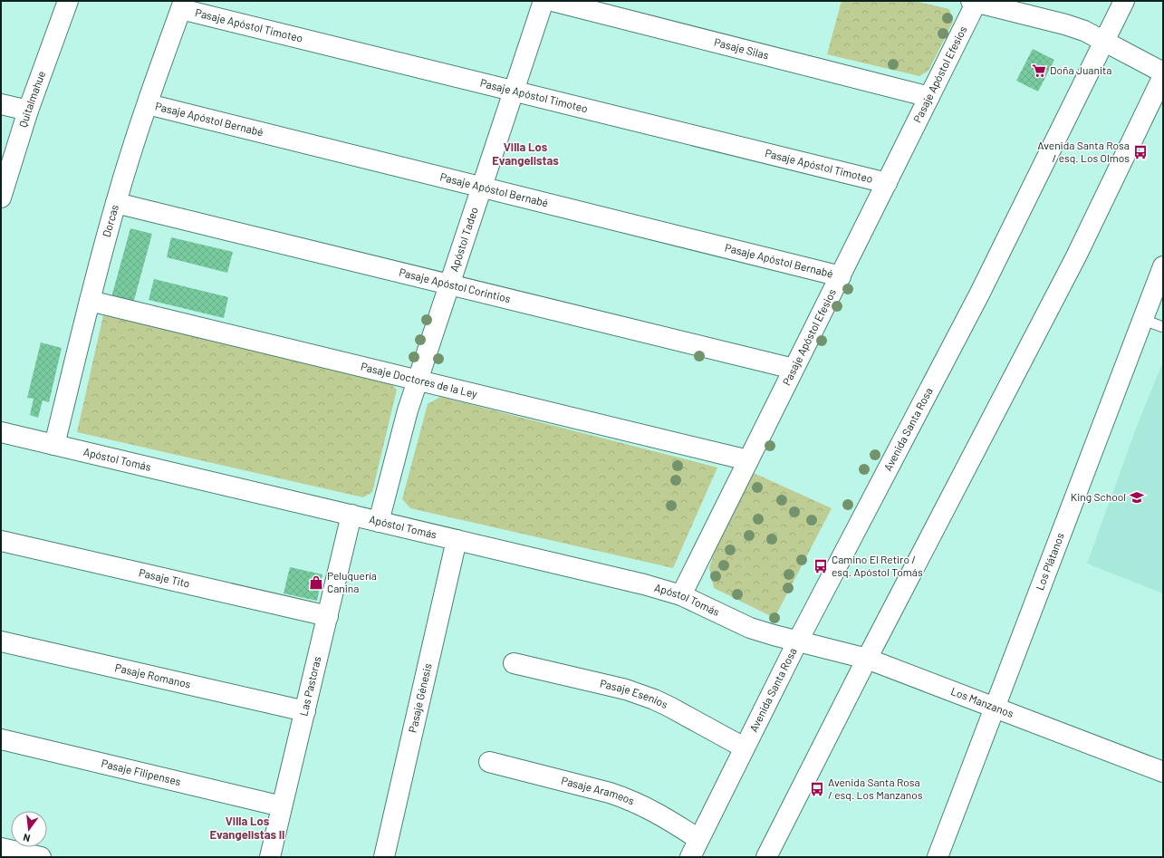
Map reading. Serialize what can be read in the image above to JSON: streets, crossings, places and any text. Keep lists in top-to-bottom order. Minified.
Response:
{"streets":{"street":["Pasaje Apóstol Timoteo","Pasaje Silas","Pasaje Apóstol Efesios","Quitalmahue","Pasaje Apóstol Bernabé","Dorcas","Apóstol Tadeo","Pasaje Apóstol Corintios","Pasaje Doctores de la Ley","Avenida Santa Rosa","Apóstol Tomás","Los Plátanos","Pasaje Tito","Pasaje Romanos","Las Pastoras","Pasaje Esenios","Pasaje Génesis","Los Manzanos","Pasaje Filipenses","Pasaje Arameos"]},"crossings":[["Pasaje Apóstol Timoteo","Pasaje Apóstol Efesios"],["Pasaje Apóstol Timoteo","Dorcas"],["Pasaje Apóstol Timoteo","Apóstol Tadeo"],["Pasaje Silas","Pasaje Apóstol Efesios"],["Pasaje Apóstol Efesios","Pasaje Apóstol Bernabé"],["Pasaje Apóstol Efesios","Pasaje Apóstol Corintios"],["Pasaje Apóstol Efesios","Pasaje Doctores de la Ley"],["Pasaje Apóstol Efesios","Apóstol Tomás"],["Pasaje Apóstol Bernabé","Dorcas"],["Pasaje Apóstol Bernabé","Apóstol Tadeo"],["Dorcas","Pasaje Apóstol Corintios"],["Dorcas","Pasaje Doctores de la Ley"],["Dorcas","Apóstol Tomás"],["Apóstol Tadeo","Pasaje Apóstol Corintios"],["Apóstol Tadeo","Pasaje Doctores de la Ley"],["Apóstol Tadeo","Apóstol Tomás"],["Avenida Santa Rosa","Apóstol Tomás"],["Avenida Santa Rosa","Pasaje Esenios"],["Avenida Santa Rosa","Los Manzanos"],["Avenida Santa Rosa","Pasaje Arameos"],["Apóstol Tomás","Las Pastoras"],["Apóstol Tomás","Pasaje Génesis"],["Apóstol Tomás","Los Manzanos"],["Los Plátanos","Los Manzanos"],["Pasaje Tito","Las Pastoras"],["Pasaje Romanos","Las Pastoras"],["Las Pastoras","Pasaje Filipenses"]],"districts":["Villa Los Evangelistas","Villa Los Evangelistas II"],"places":{"supermarket":["Doña Juanita"],"bus stop":["Avenida Santa Rosa / esq. Los Olmos","Camino El Retiro / esq. Apóstol Tomás","Avenida Santa Rosa / esq. Los Manzanos"],"school or university":["King School"],"shop":["Peluquería Canina"]},"north":"bottom"}
